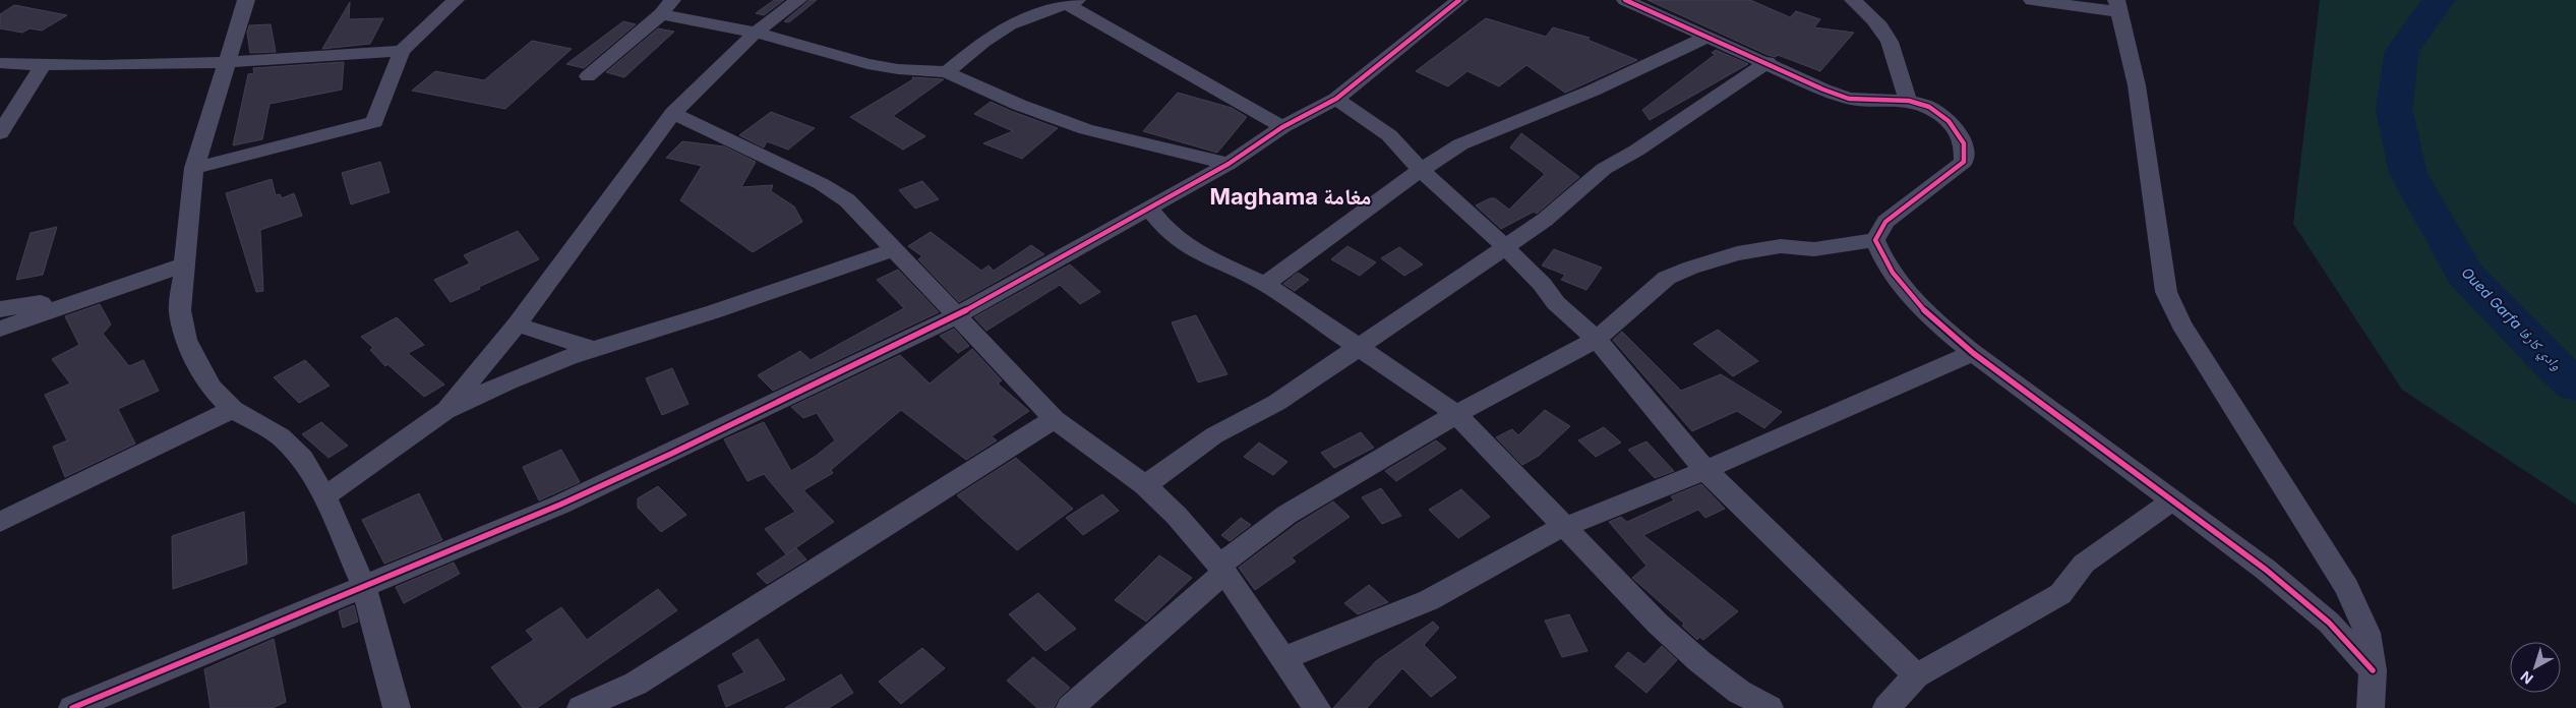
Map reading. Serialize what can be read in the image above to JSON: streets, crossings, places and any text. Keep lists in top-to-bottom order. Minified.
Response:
{"districts":["Maghama مغامة"],"water":["Oued Garfa وادي كارفا"],"north":"bottom left"}
